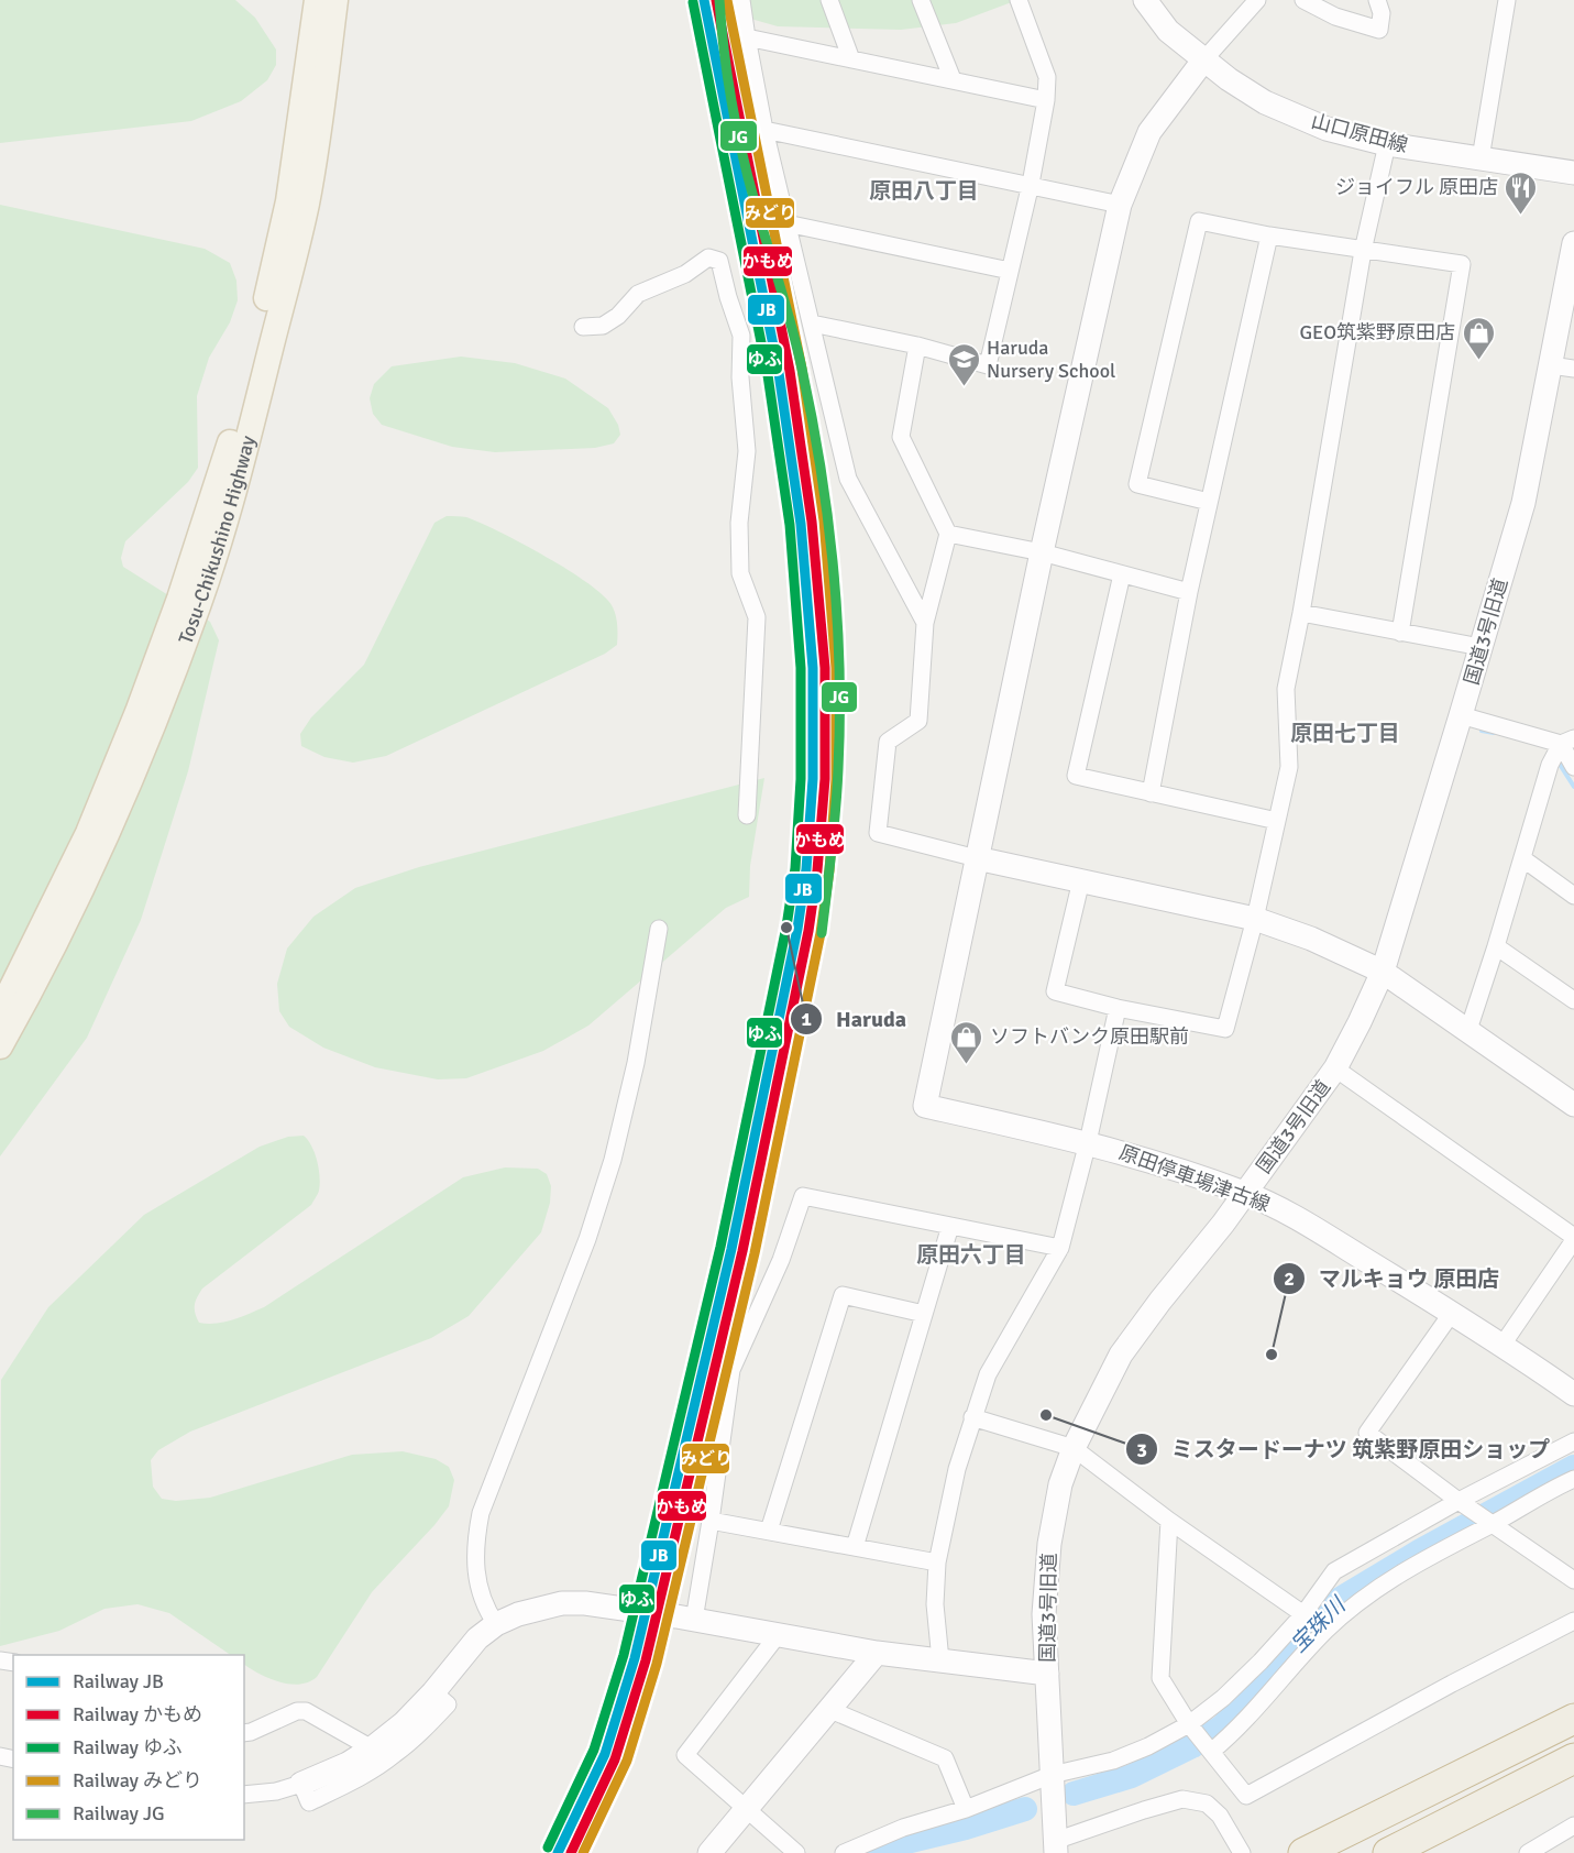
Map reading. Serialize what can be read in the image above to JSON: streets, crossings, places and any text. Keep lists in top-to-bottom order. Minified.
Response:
{"streets":{"main road":["Tosu-Chikushino Highway"],"street":["山口原田線","国道3号旧道","原田停車場津古線"]},"crossings":[["国道3号旧道","原田停車場津古線"]],"districts":["原田八丁目","原田七丁目","原田六丁目"],"water":["宝珠川"],"places":{"restaurant":["ジョイフル 原田店"],"shop":["GEO筑紫野原田店","ソフトバンク原田駅前"],"school or university":["Haruda Nursery School"],"other":["Haruda","マルキョウ 原田店","ミスタードーナツ 筑紫野原田ショップ"]},"lines":["rail line JB","rail line かもめ","rail line みどり","rail line JG","rail line ゆふ"],"legend":["Railway JB","Railway かもめ","Railway ゆふ","Railway みどり","Railway JG"]}
